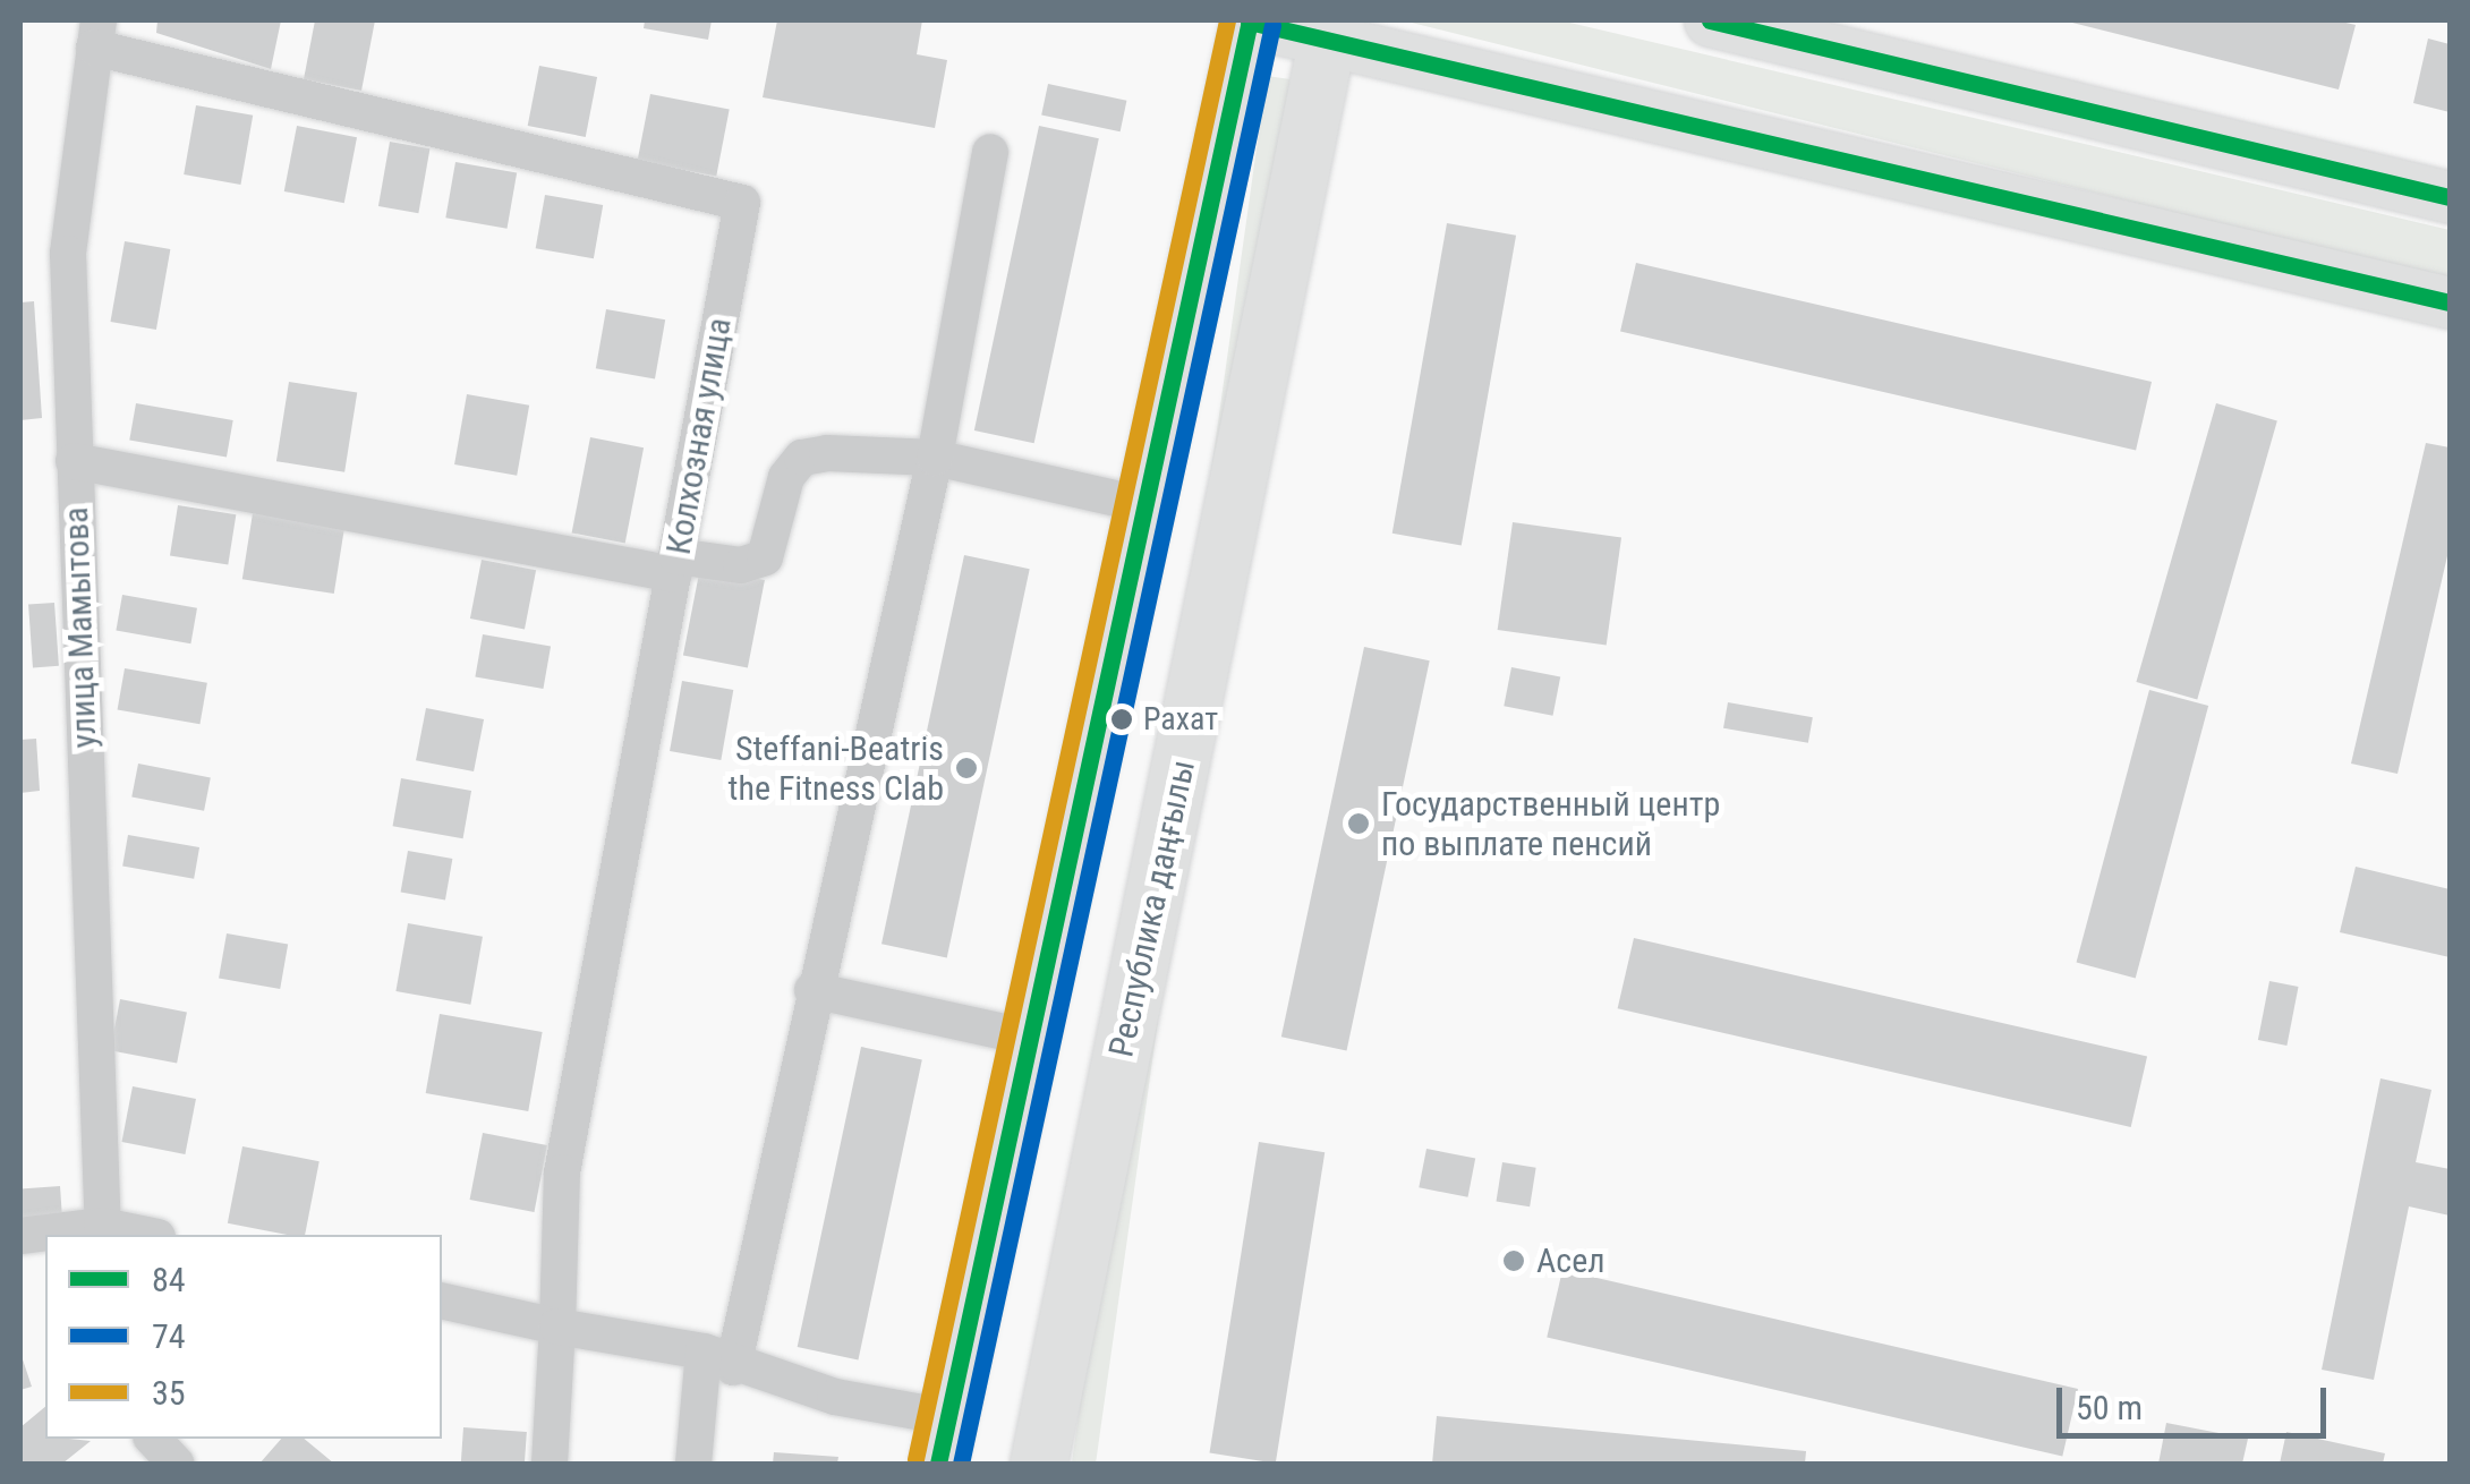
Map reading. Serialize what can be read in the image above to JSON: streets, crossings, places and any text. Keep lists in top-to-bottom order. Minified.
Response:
{"streets":{"main road":["Республика даңғылы"],"street":["Колхозная улица","улица Мамытова"]},"crossings":[["Колхозная улица","улица Мамытова"]],"places":["Рахат","Steffani-Beatris the Fitness Clab","Государственный центр по выплате пенсий","Асел"],"lines":["transit line 84","transit line 35","transit line 74"],"legend":["84","74","35"],"scale_bar":"50 m"}
